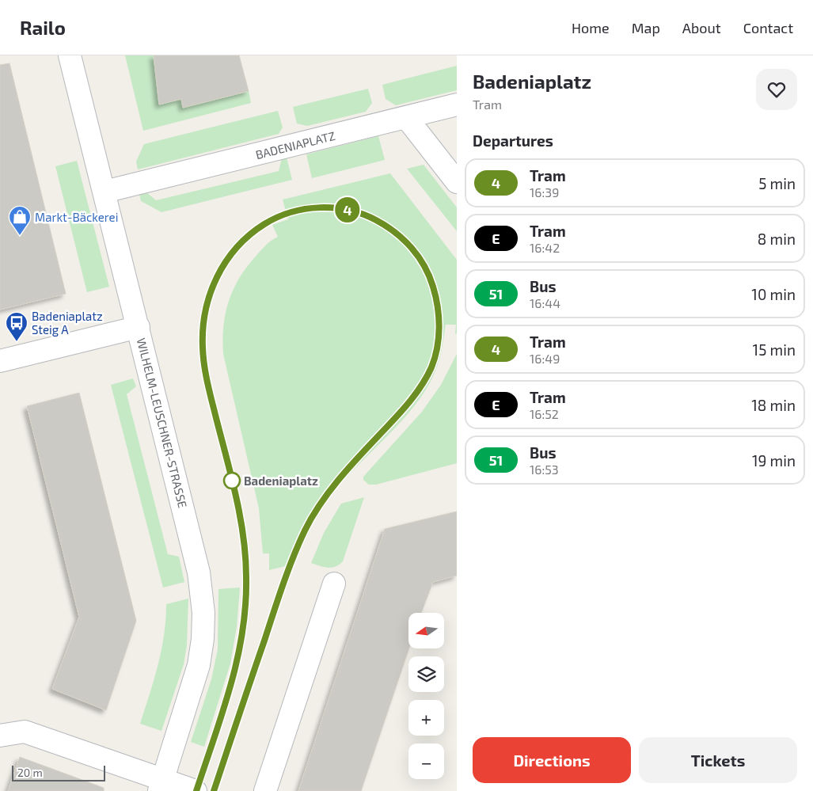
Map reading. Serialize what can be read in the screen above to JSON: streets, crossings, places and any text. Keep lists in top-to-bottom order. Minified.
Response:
{"streets":{"street":["BADENIAPLATZ","WILHELM-LEUSCHNER-STRASSE"]},"crossings":[["BADENIAPLATZ","WILHELM-LEUSCHNER-STRASSE"]],"places":{"shop":["Markt-Bäckerei"],"bus stop":["Badeniaplatz Steig A"],"other":["Badeniaplatz"]},"lines":["tram line 4"],"scale_bar":"20 m","north":"left","page":{"header":"Railo","nav":["Home","Map","About","Contact"],"on_map":"4","heading":[["Badeniaplatz","Tram"],"Departures"],"list":[{"mark":"4","name":"Tram","note":"16:39","value":"5 min"},{"mark":"E","name":"Tram","note":"16:42","value":"8 min"},{"mark":"51","name":"Bus","note":"16:44","value":"10 min"},{"mark":"4","name":"Tram","note":"16:49","value":"15 min"},{"mark":"E","name":"Tram","note":"16:52","value":"18 min"},{"mark":"51","name":"Bus","note":"16:53","value":"19 min"}],"map_buttons":["+","−"],"buttons":["Directions","Tickets"],"scale":"20 m"}}
